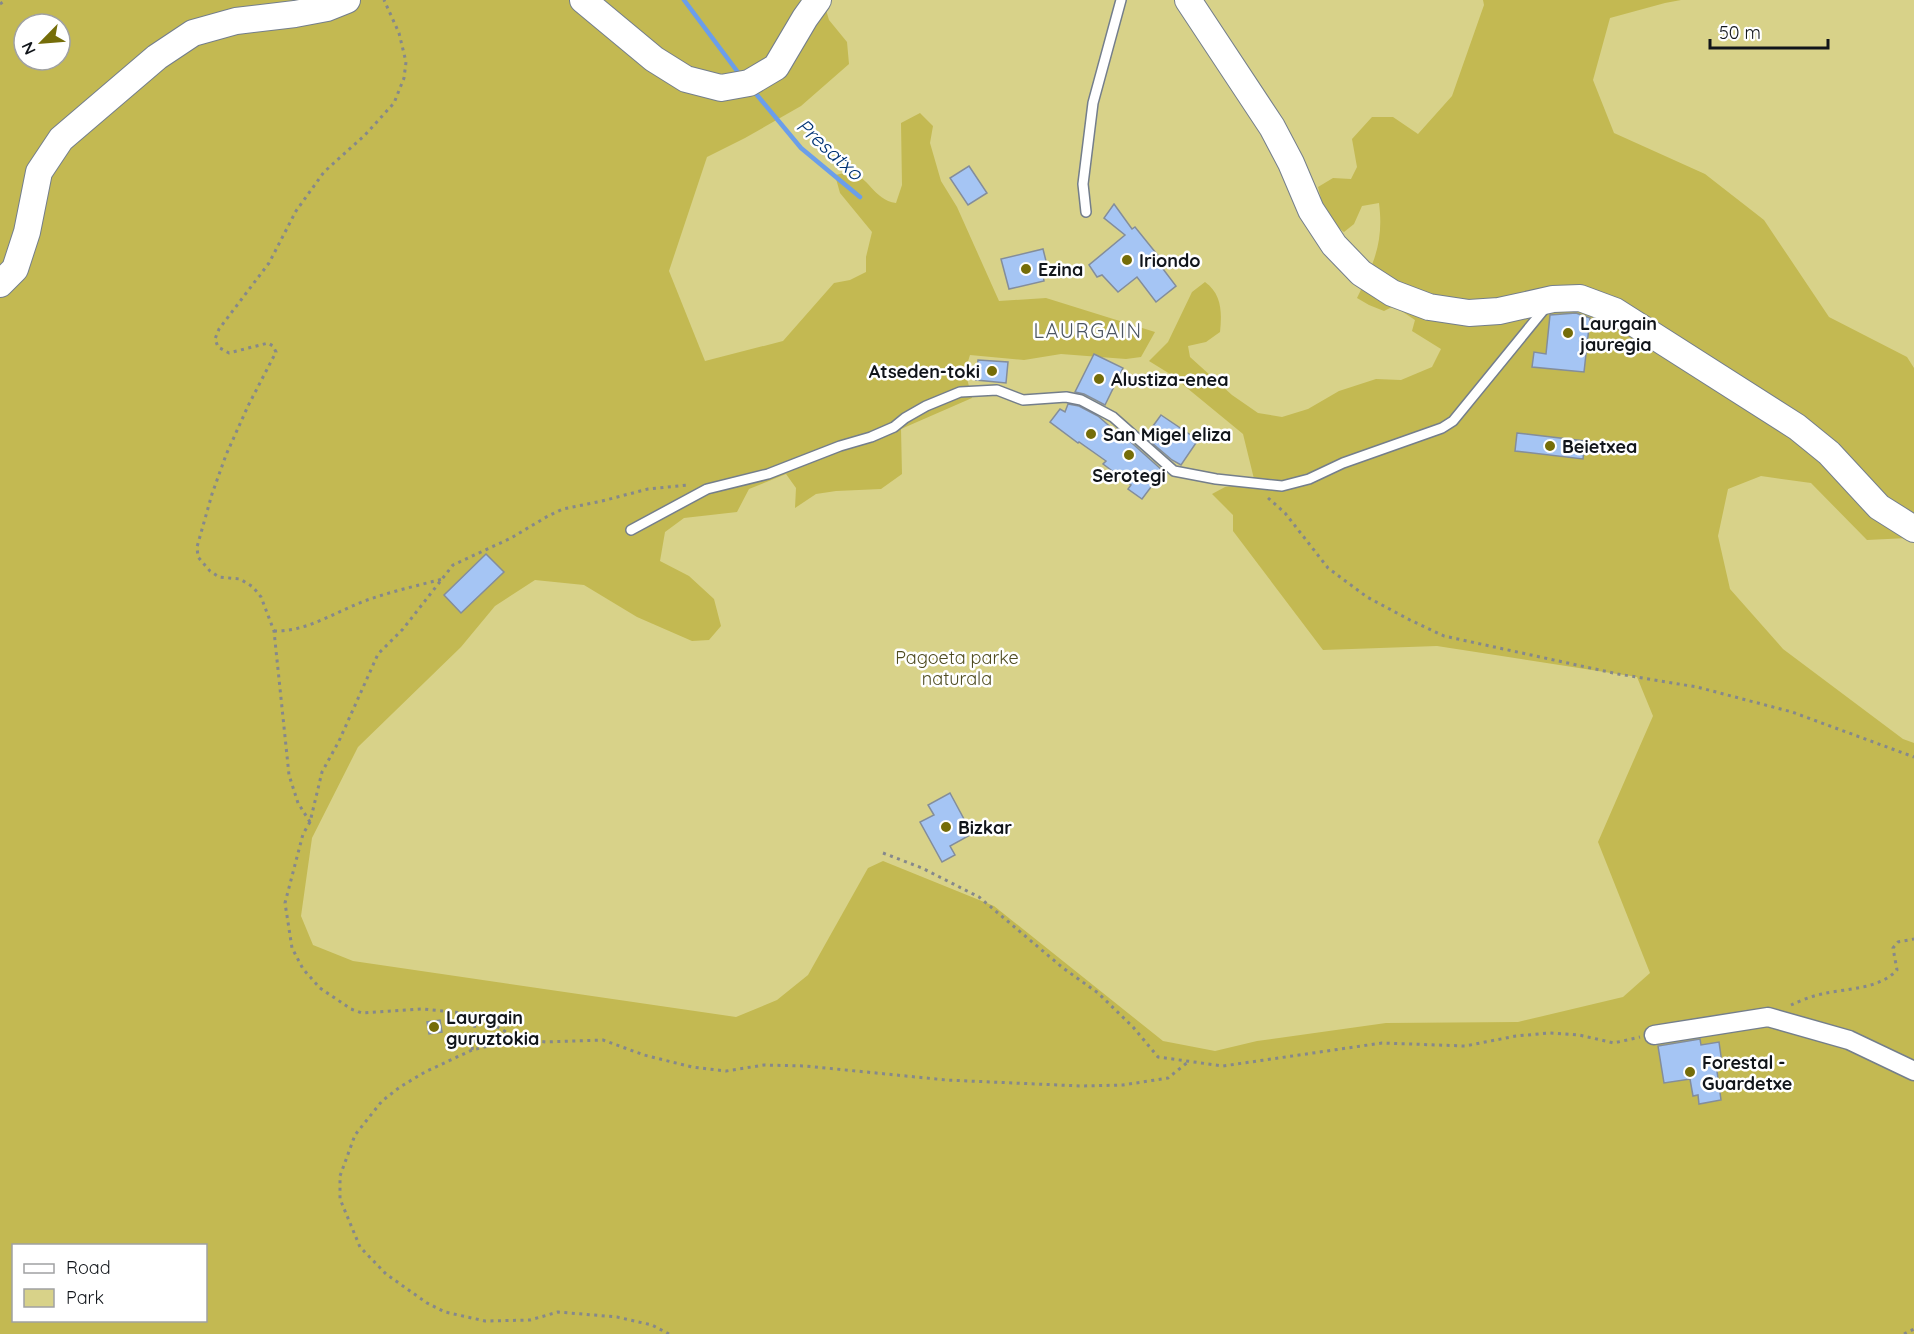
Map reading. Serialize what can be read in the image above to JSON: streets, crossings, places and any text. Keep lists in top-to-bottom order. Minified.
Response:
{"districts":["LAURGAIN"],"water":["Presatxo"],"parks":["Pagoeta parke naturala"],"places":["Iriondo","Ezina","Laurgain jauregia","Atseden-toki","Alustiza-enea","San Migel eliza","Beietxea","Serotegi","Bizkar","Laurgain guruztokia","Forestal - Guardetxe"],"legend":["Road","Park"],"scale_bar":"50 m","north":"bottom left"}
